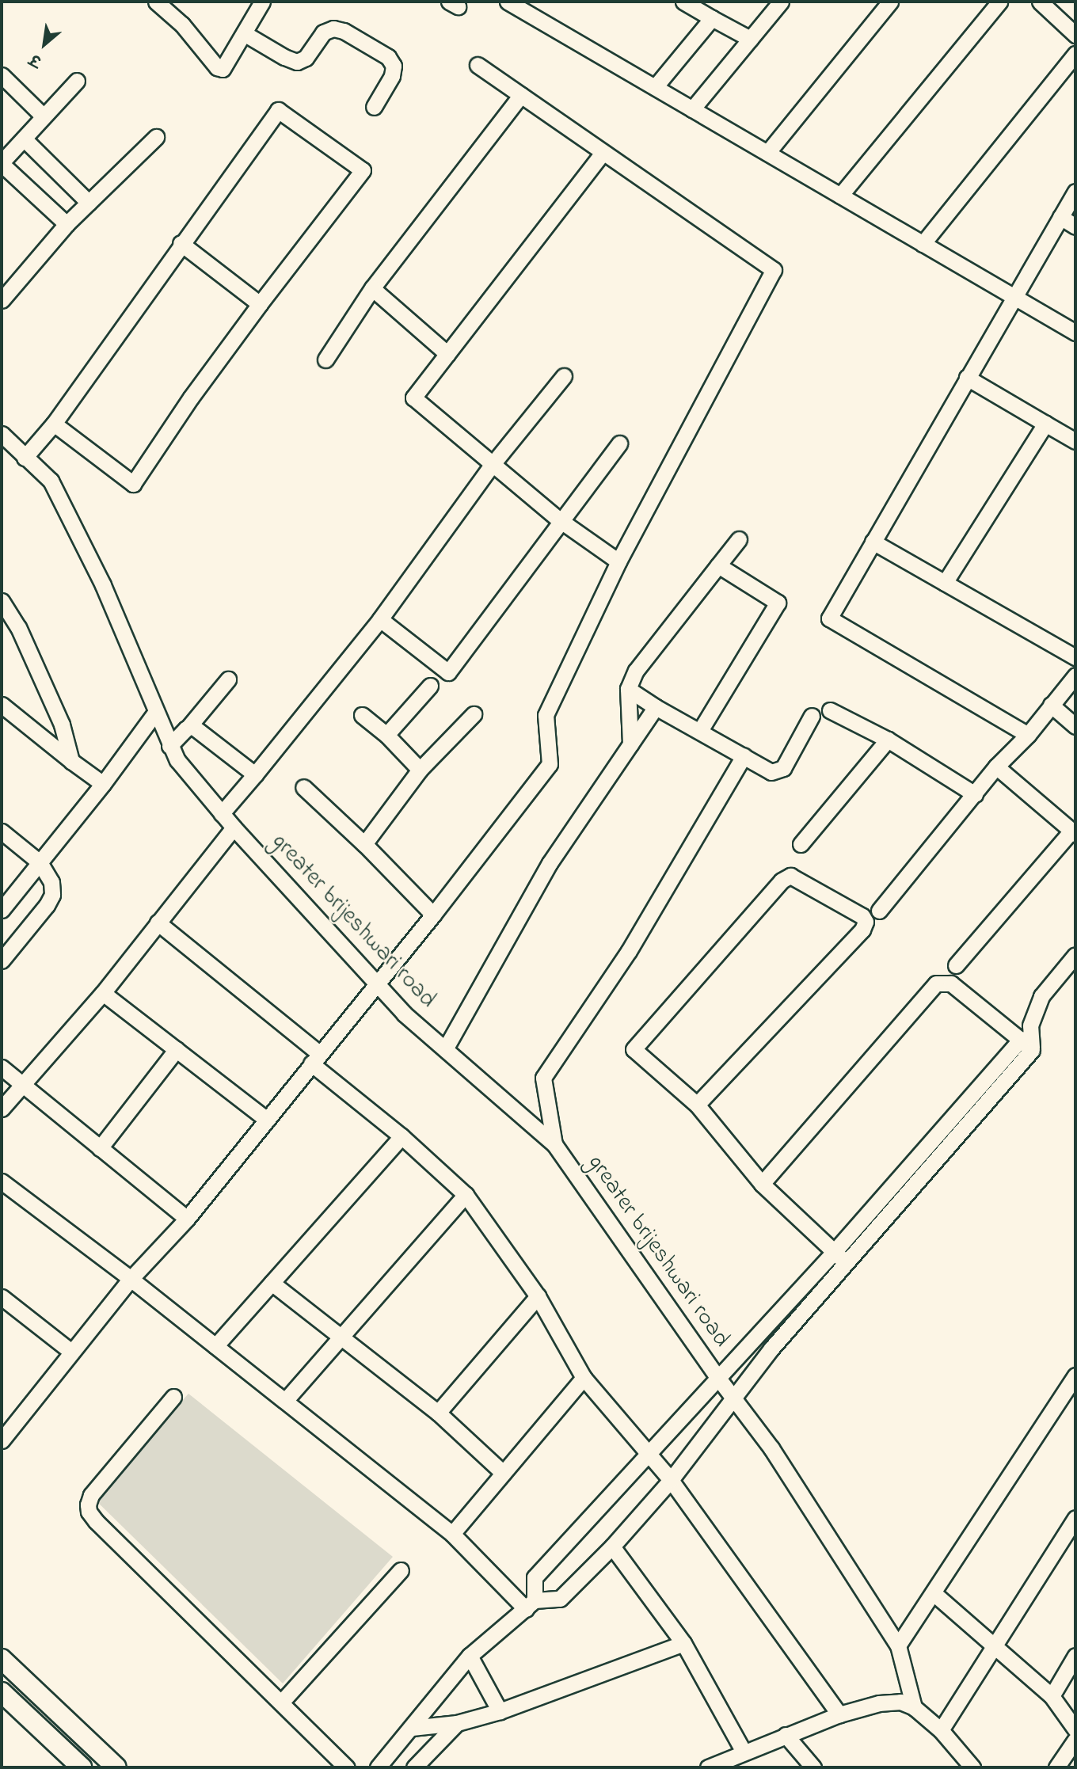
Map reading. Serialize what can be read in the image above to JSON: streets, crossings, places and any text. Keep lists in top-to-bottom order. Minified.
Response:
{"streets":{"street":["greater brijeshwari road"]},"north":"bottom left"}
